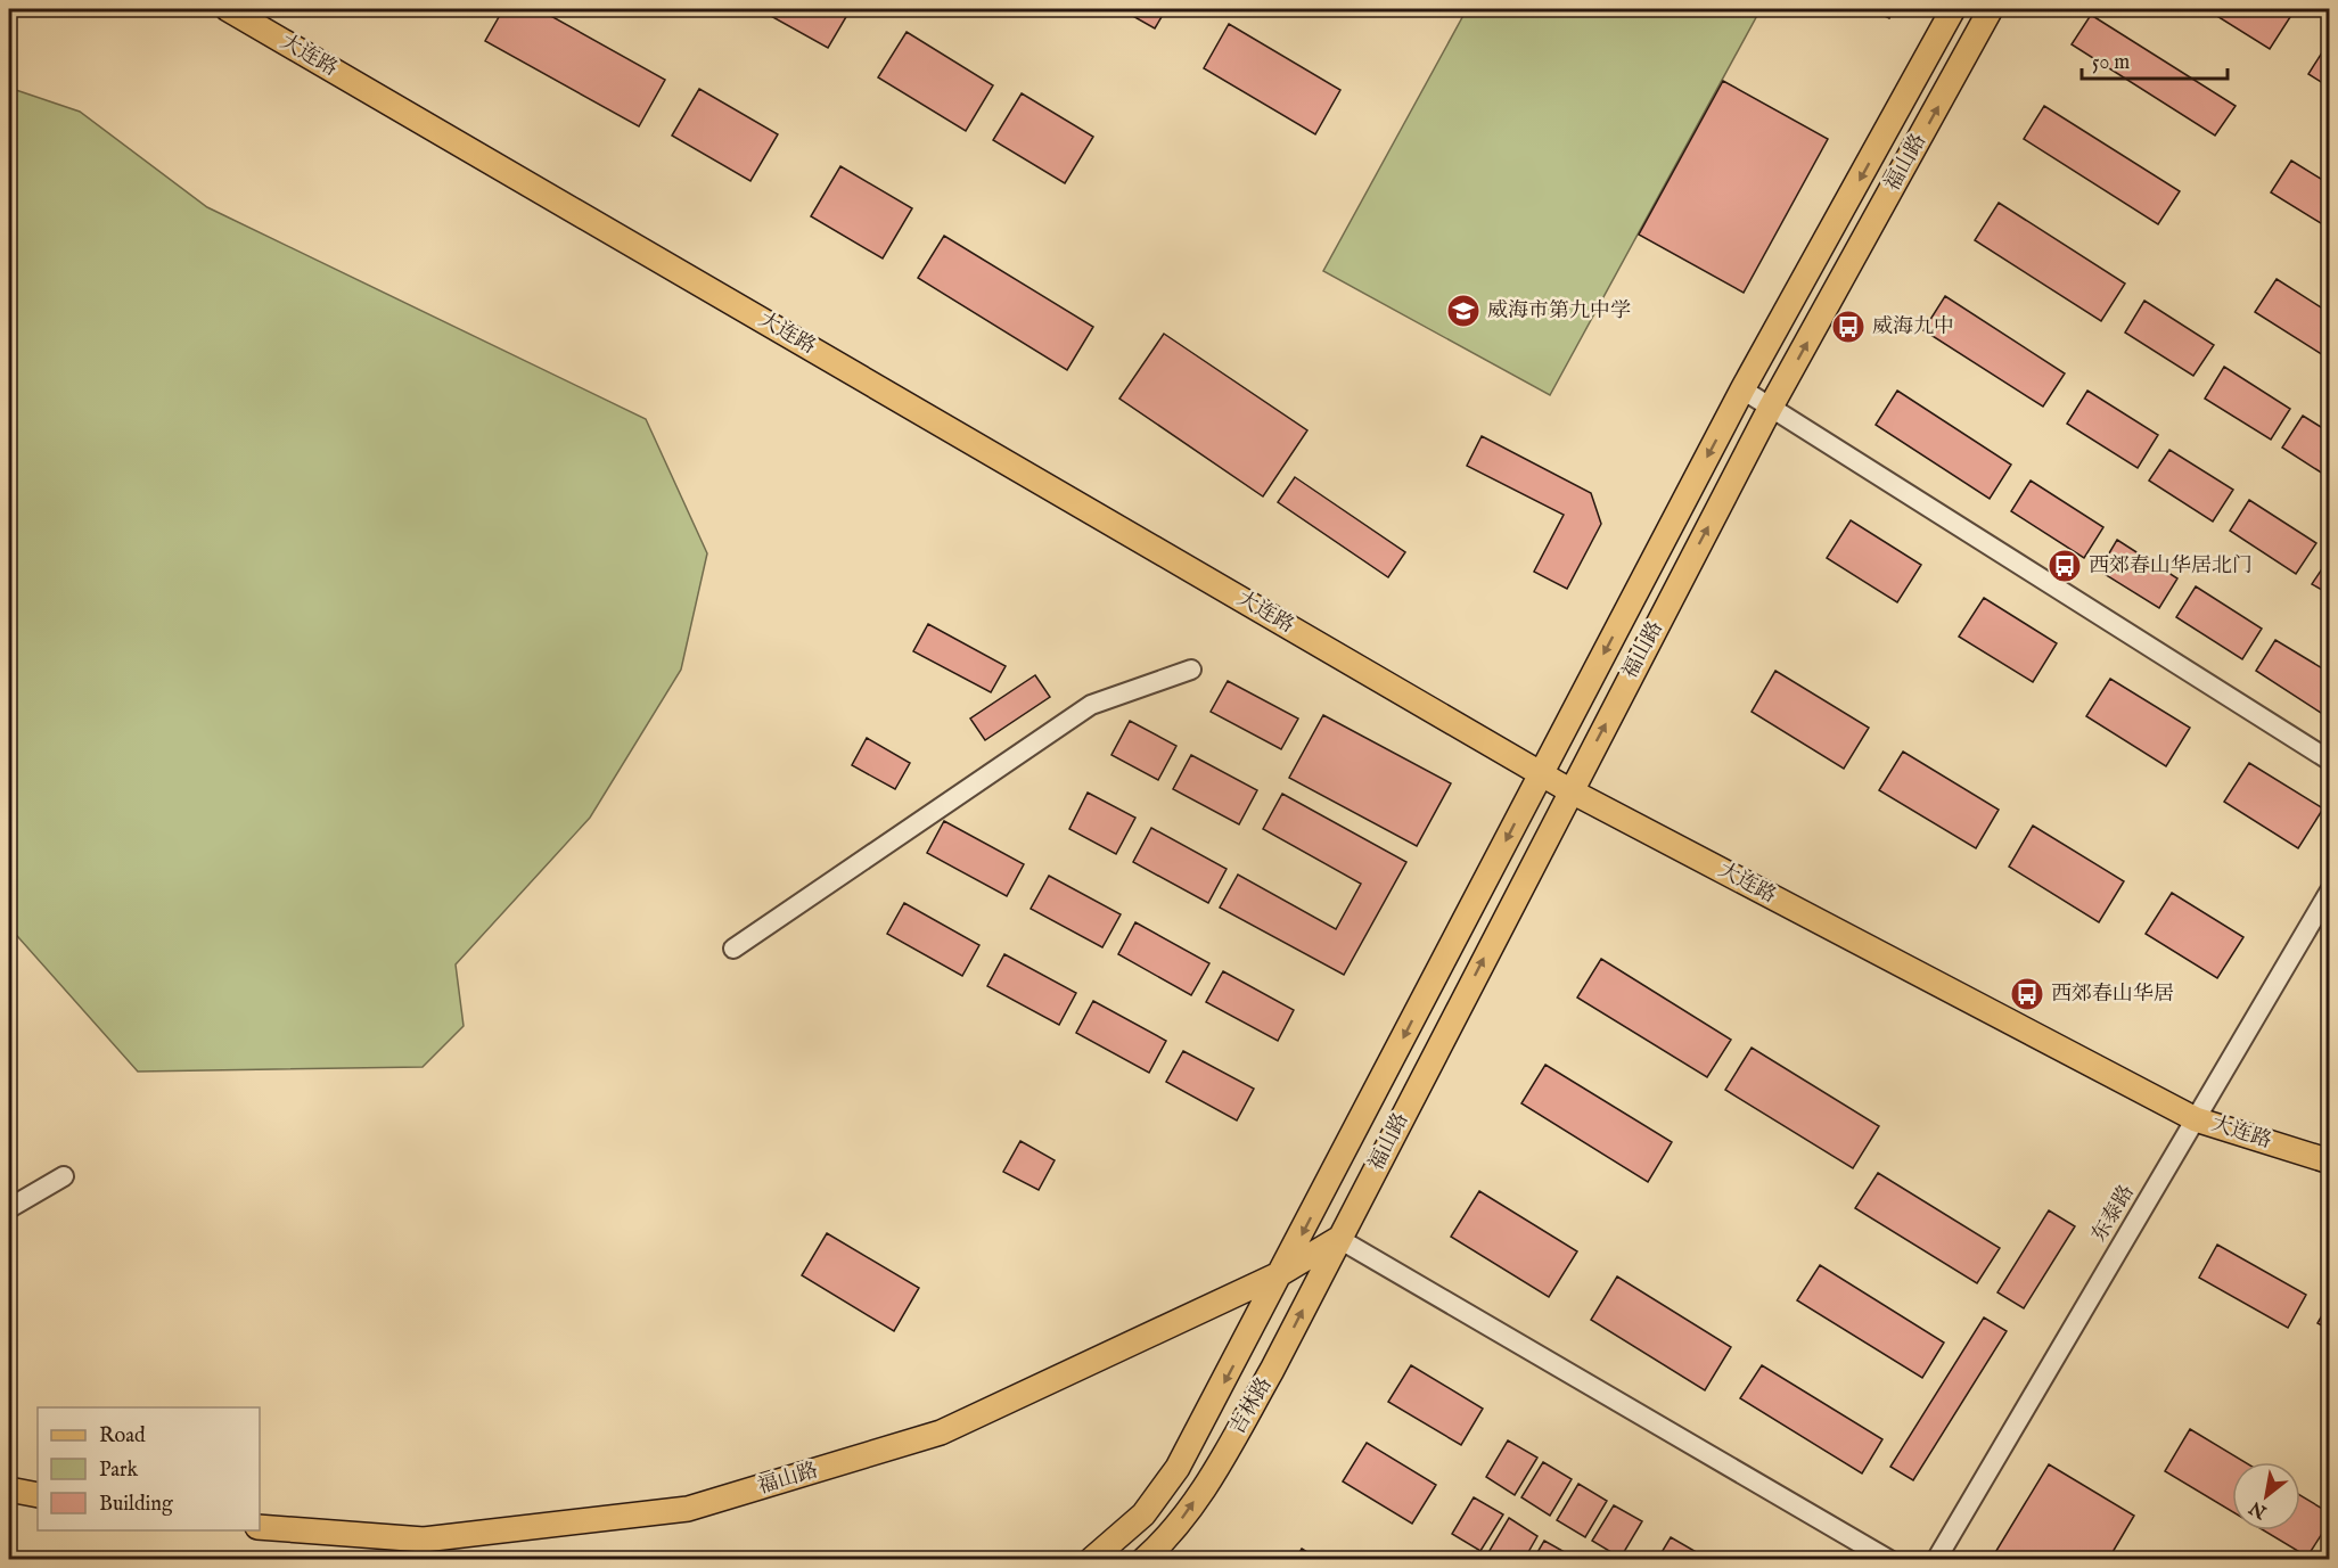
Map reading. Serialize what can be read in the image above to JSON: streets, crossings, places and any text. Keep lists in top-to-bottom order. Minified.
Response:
{"streets":{"main road":["大连路","福山路","吉林路"],"street":["东泰路"]},"crossings":[["大连路","福山路"],["大连路","东泰路"],["福山路","吉林路"]],"places":{"school or university":["威海市第九中学"],"bus stop":["威海九中","西郊春山华居北门","西郊春山华居"]},"legend":["Road","Park","Building"],"scale_bar":"50 m","north":"bottom left"}
